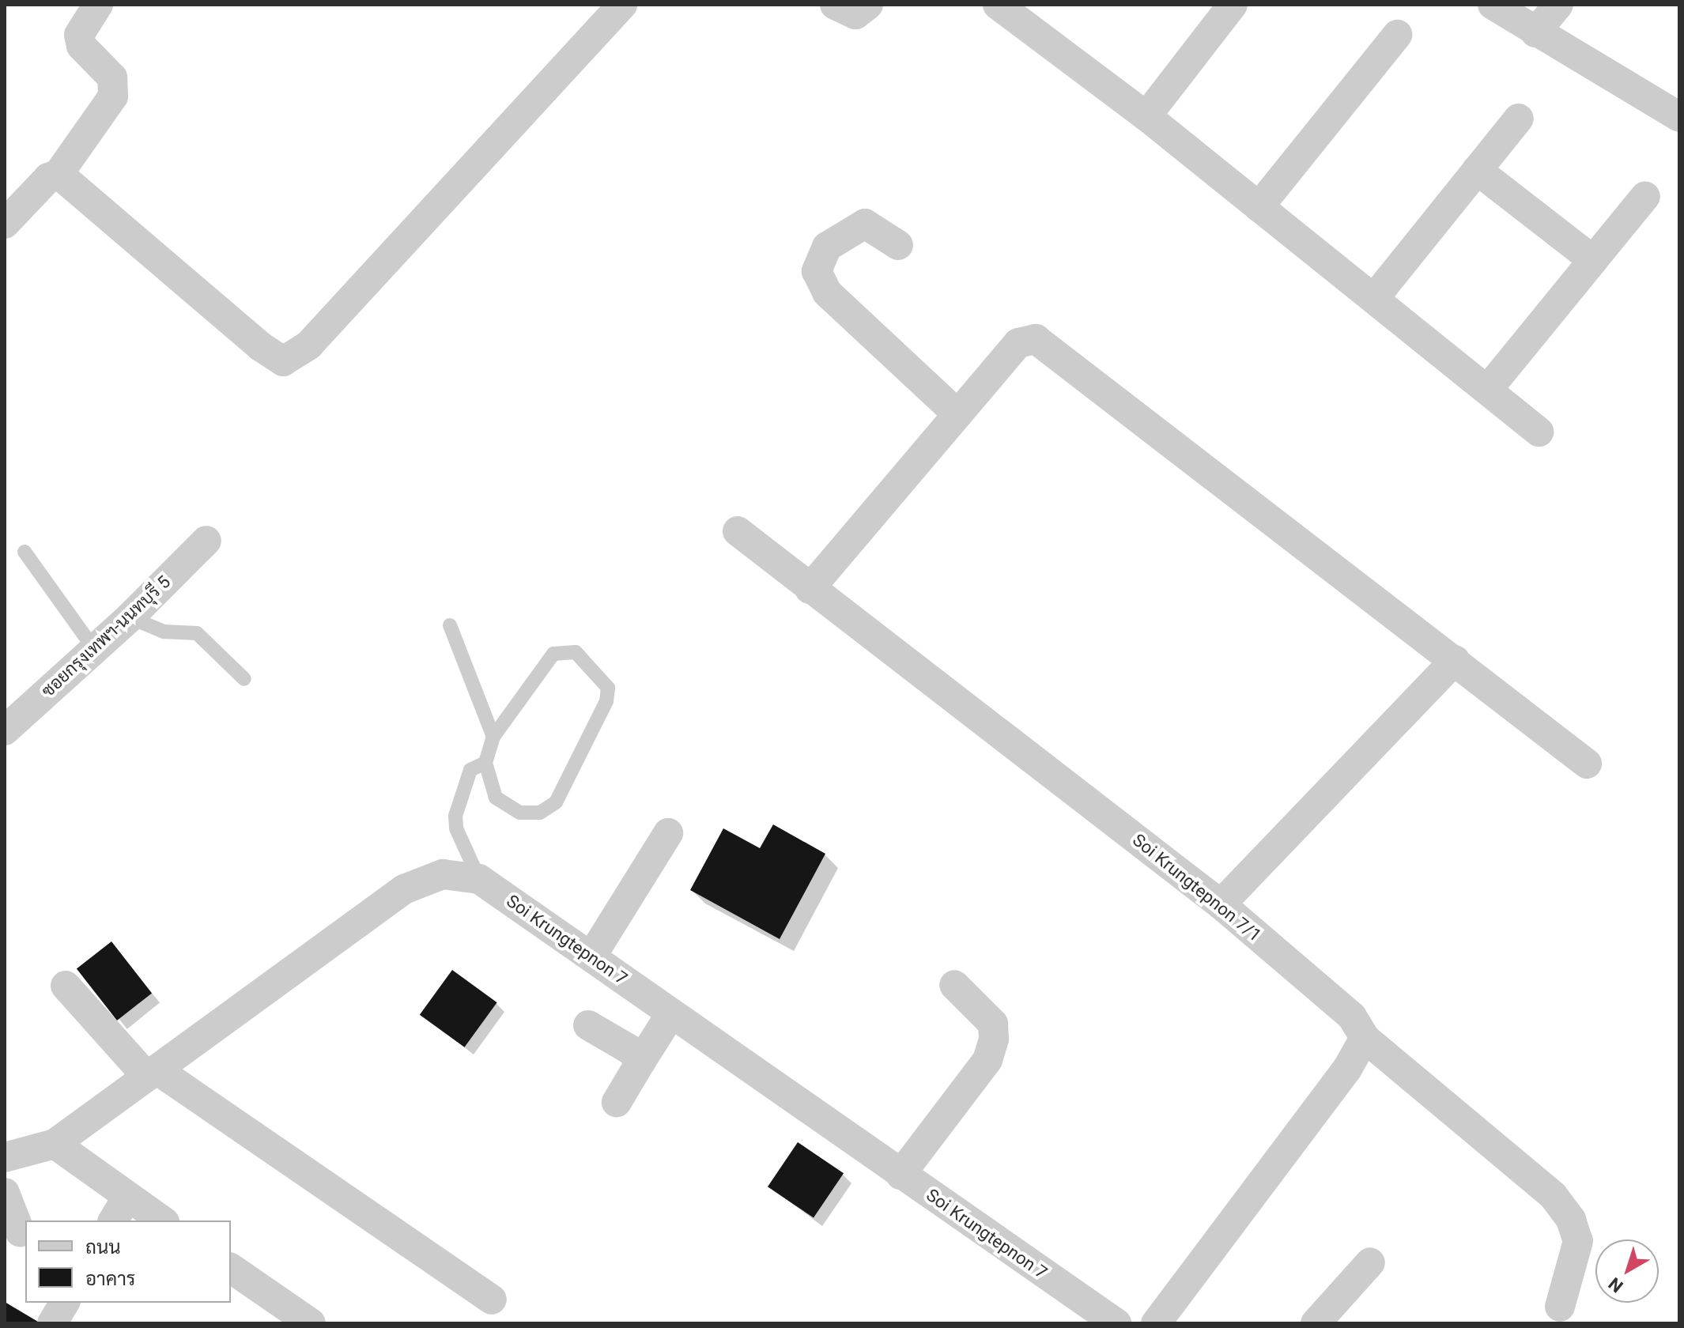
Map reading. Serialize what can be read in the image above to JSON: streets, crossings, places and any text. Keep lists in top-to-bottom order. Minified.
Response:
{"streets":{"street":["ซอยกรุงเทพฯ-นนทบุรี 5","Soi Krungtepnon 7/1","Soi Krungtepnon 7"]},"legend":["ถนน","อาคาร"],"north":"bottom left"}
